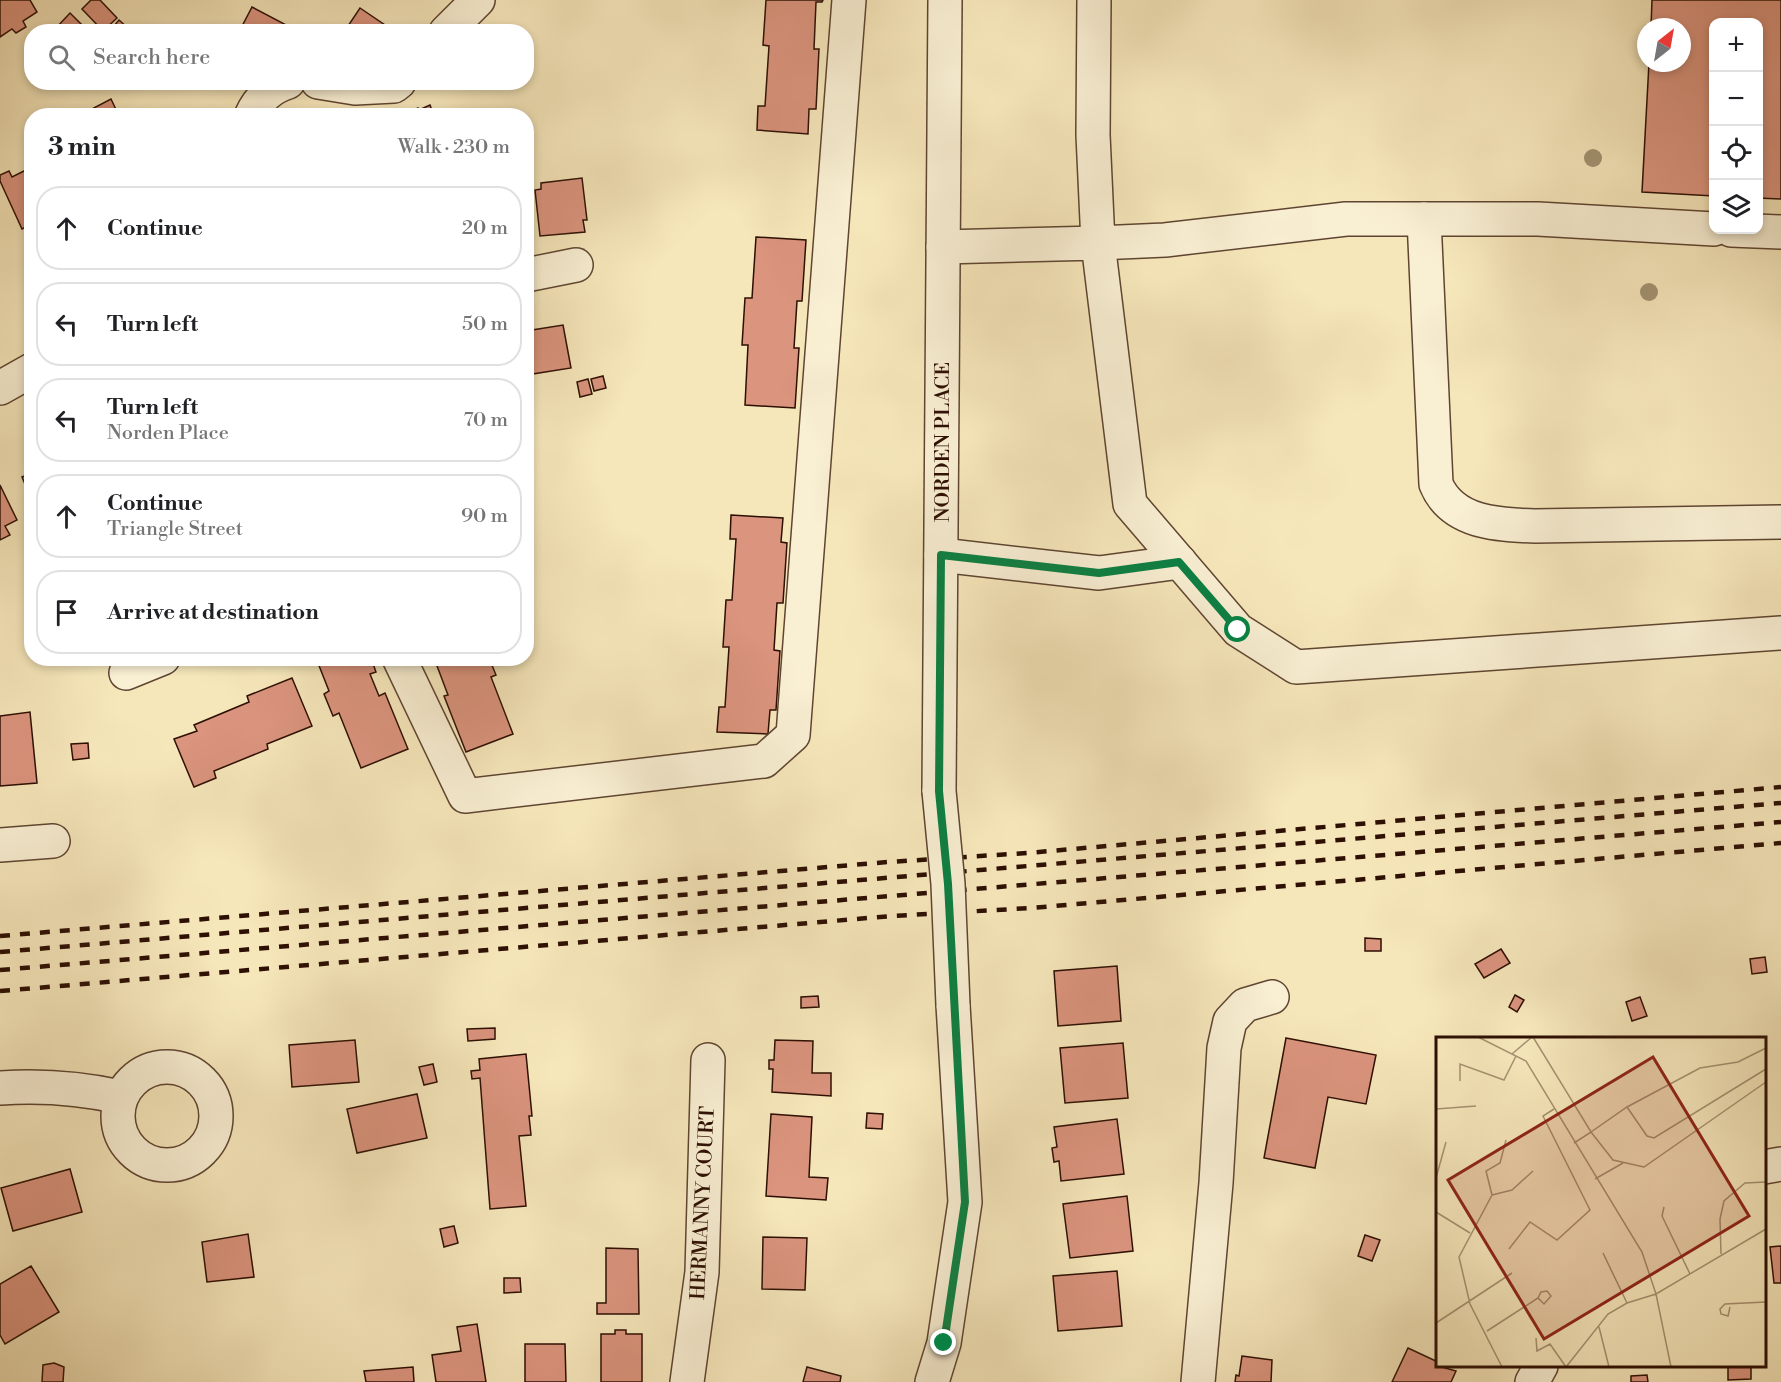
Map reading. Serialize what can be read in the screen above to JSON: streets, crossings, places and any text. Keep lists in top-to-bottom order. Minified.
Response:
{"streets":{"street":["NORDEN PLACE","HERMANNY COURT"]},"north":"top right","page":{"map_buttons":["+","−"],"search":"Search here","heading":["3 min","Walk · 230 m"],"list":[["Continue","20 m"],["Turn left","50 m"],["Turn left","Norden Place","70 m"],["Continue","Triangle Street","90 m"],"Arrive at destination"]}}
